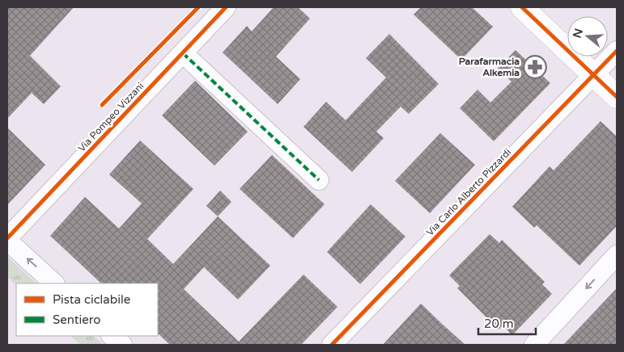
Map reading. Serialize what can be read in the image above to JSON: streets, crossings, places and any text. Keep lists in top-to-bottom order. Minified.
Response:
{"streets":{"street":["Via Pompeo Vizzani","Via Carlo Alberto Pizzardi"]},"places":{"pharmacy":["Parafarmacia Alkemia"]},"legend":["Pista ciclabile","Sentiero"],"scale_bar":"20 m","north":"left"}
